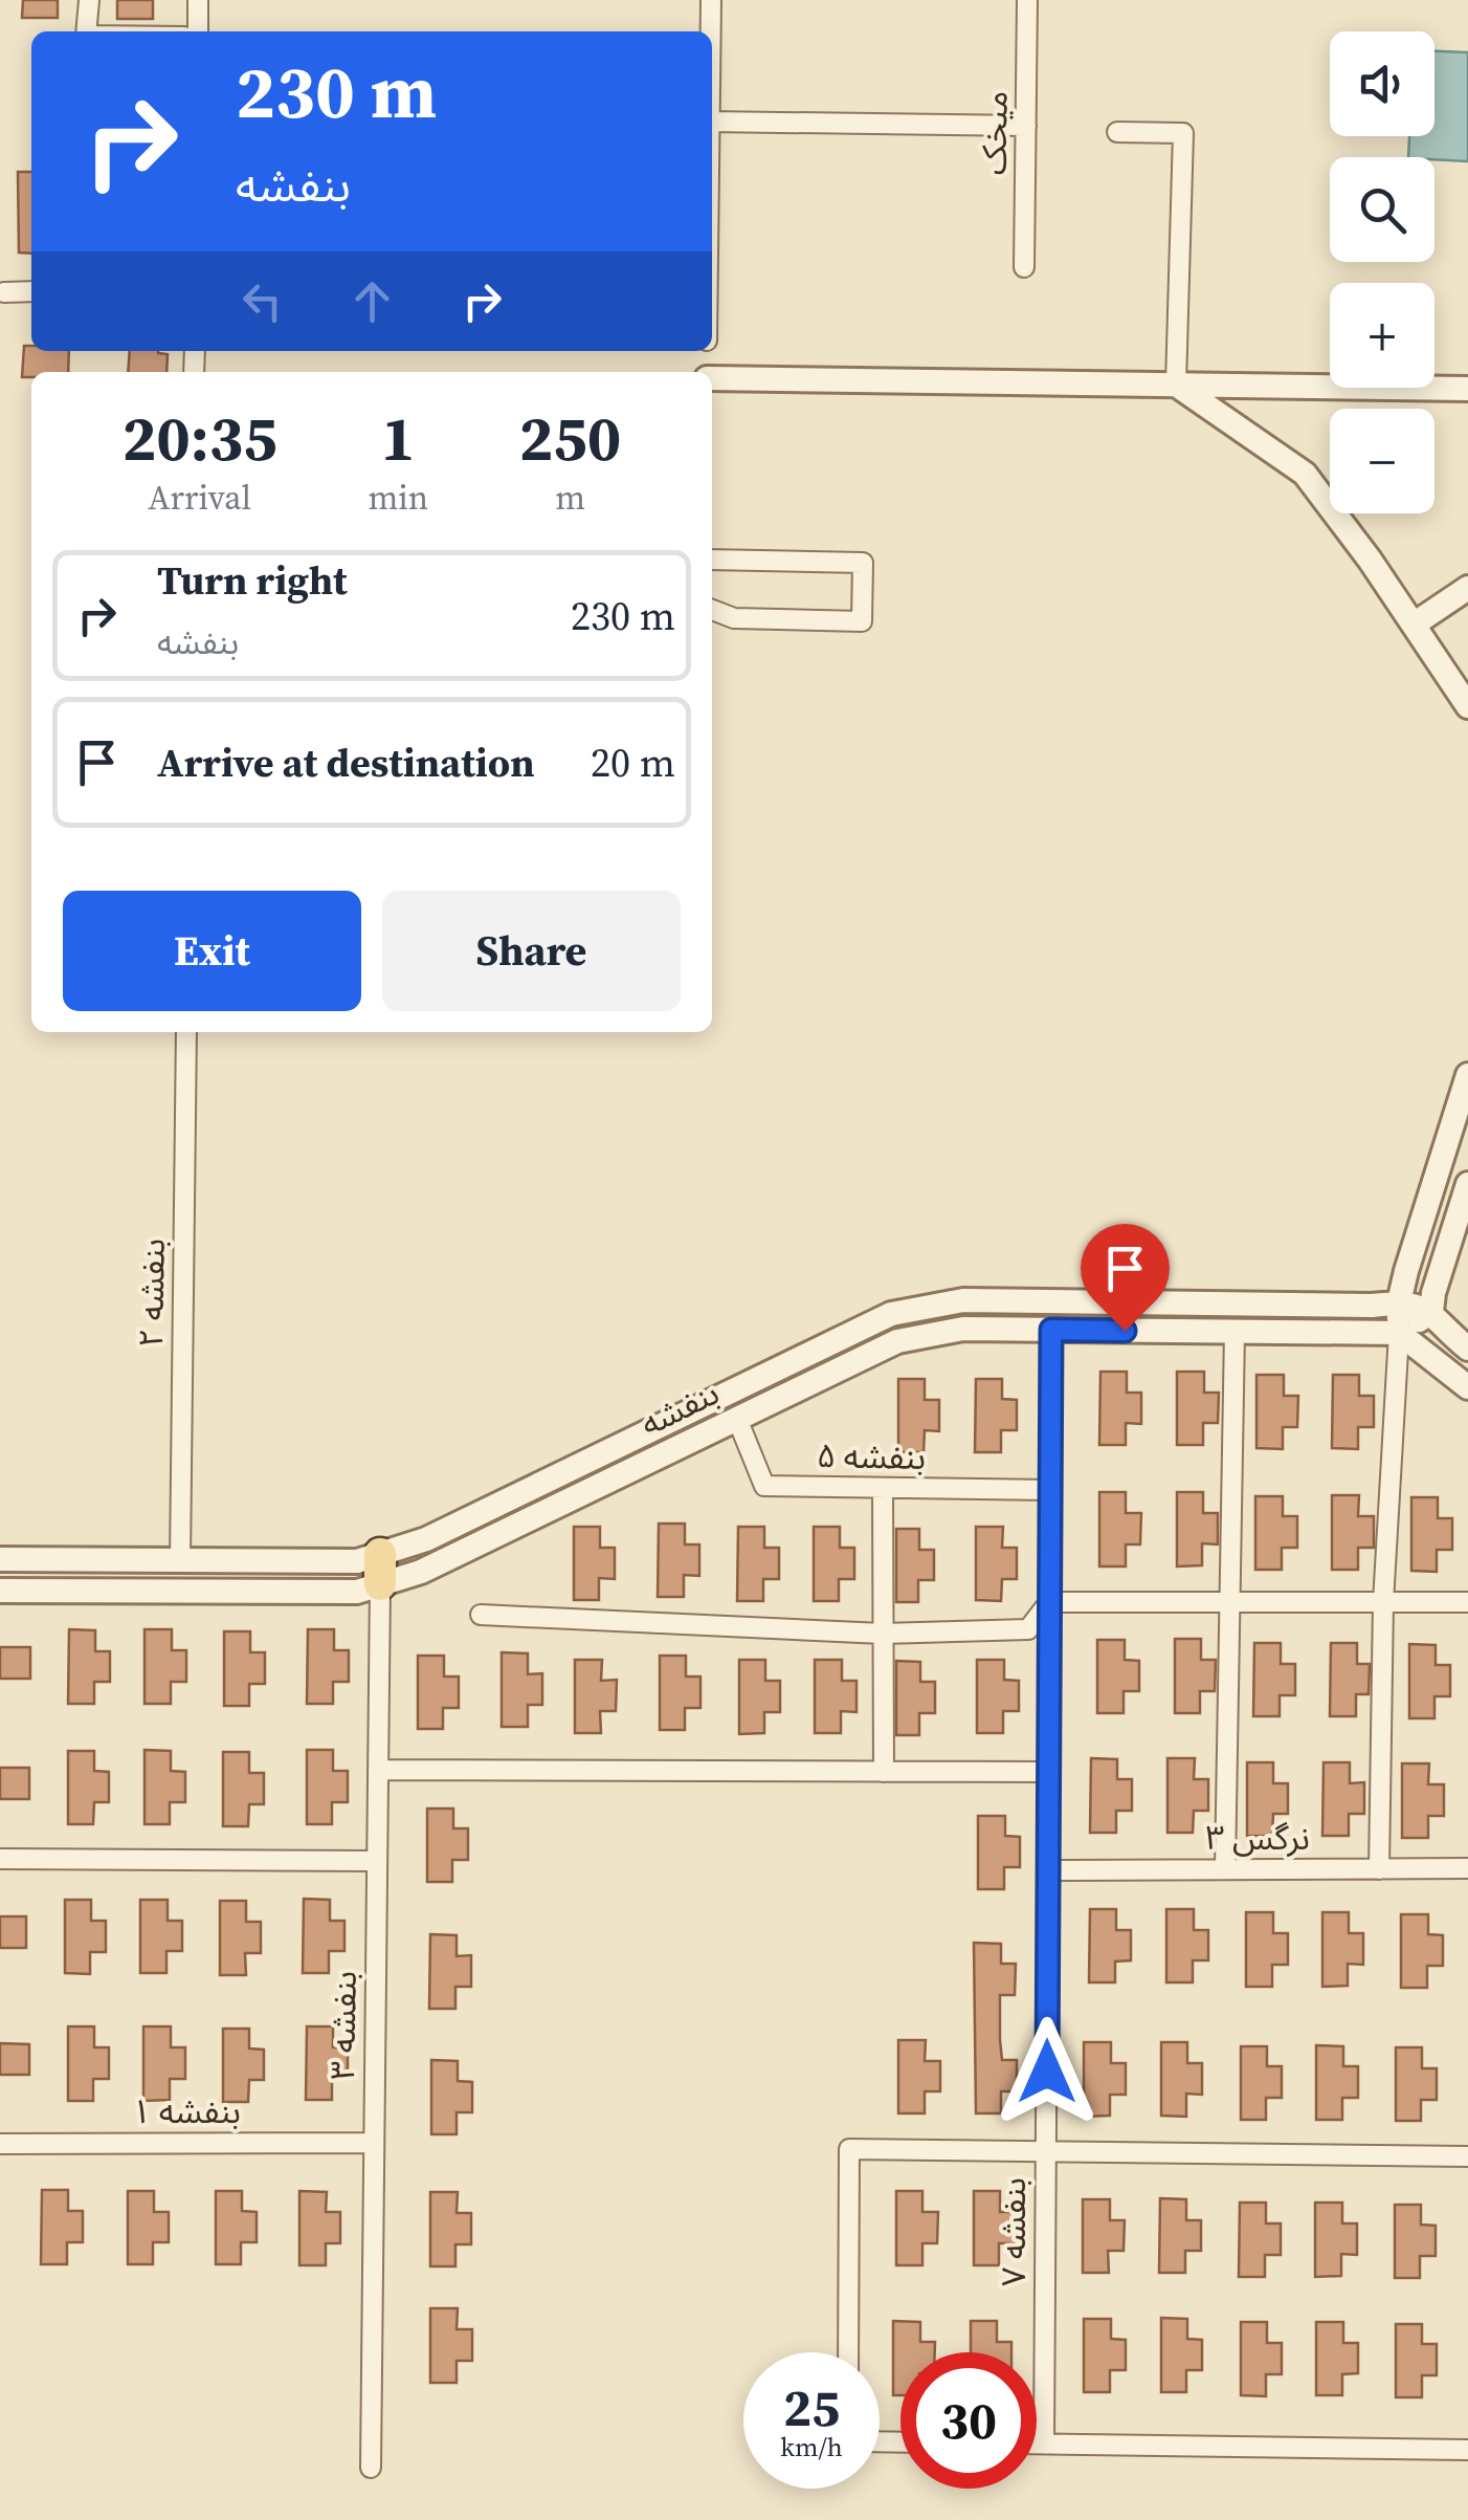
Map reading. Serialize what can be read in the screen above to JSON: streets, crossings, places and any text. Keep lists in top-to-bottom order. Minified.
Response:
{"streets":{"street":["میخک","بنفشه ۲","بنفشه","بنفشه ۵","نرگس ۳","بنفشه ۳","بنفشه ۱","بنفشه ۷"]},"crossings":[["بنفشه ۲","بنفشه"],["بنفشه","بنفشه ۵"],["بنفشه","بنفشه ۳"],["بنفشه","بنفشه ۷"],["بنفشه ۵","بنفشه ۷"],["نرگس ۳","بنفشه ۷"],["بنفشه ۳","بنفشه ۱"]],"page":{"map_buttons":["+","−"],"turn":["230 m","بنفشه"],"eta":["20:35","Arrival","1","min","250","m"],"list":[{"name":"Turn right","note":"بنفشه","value":"230 m"},{"name":"Arrive at destination","value":"20 m"}],"buttons":["Exit","Share"],"speed":"25 km/h","limit":"30"}}
